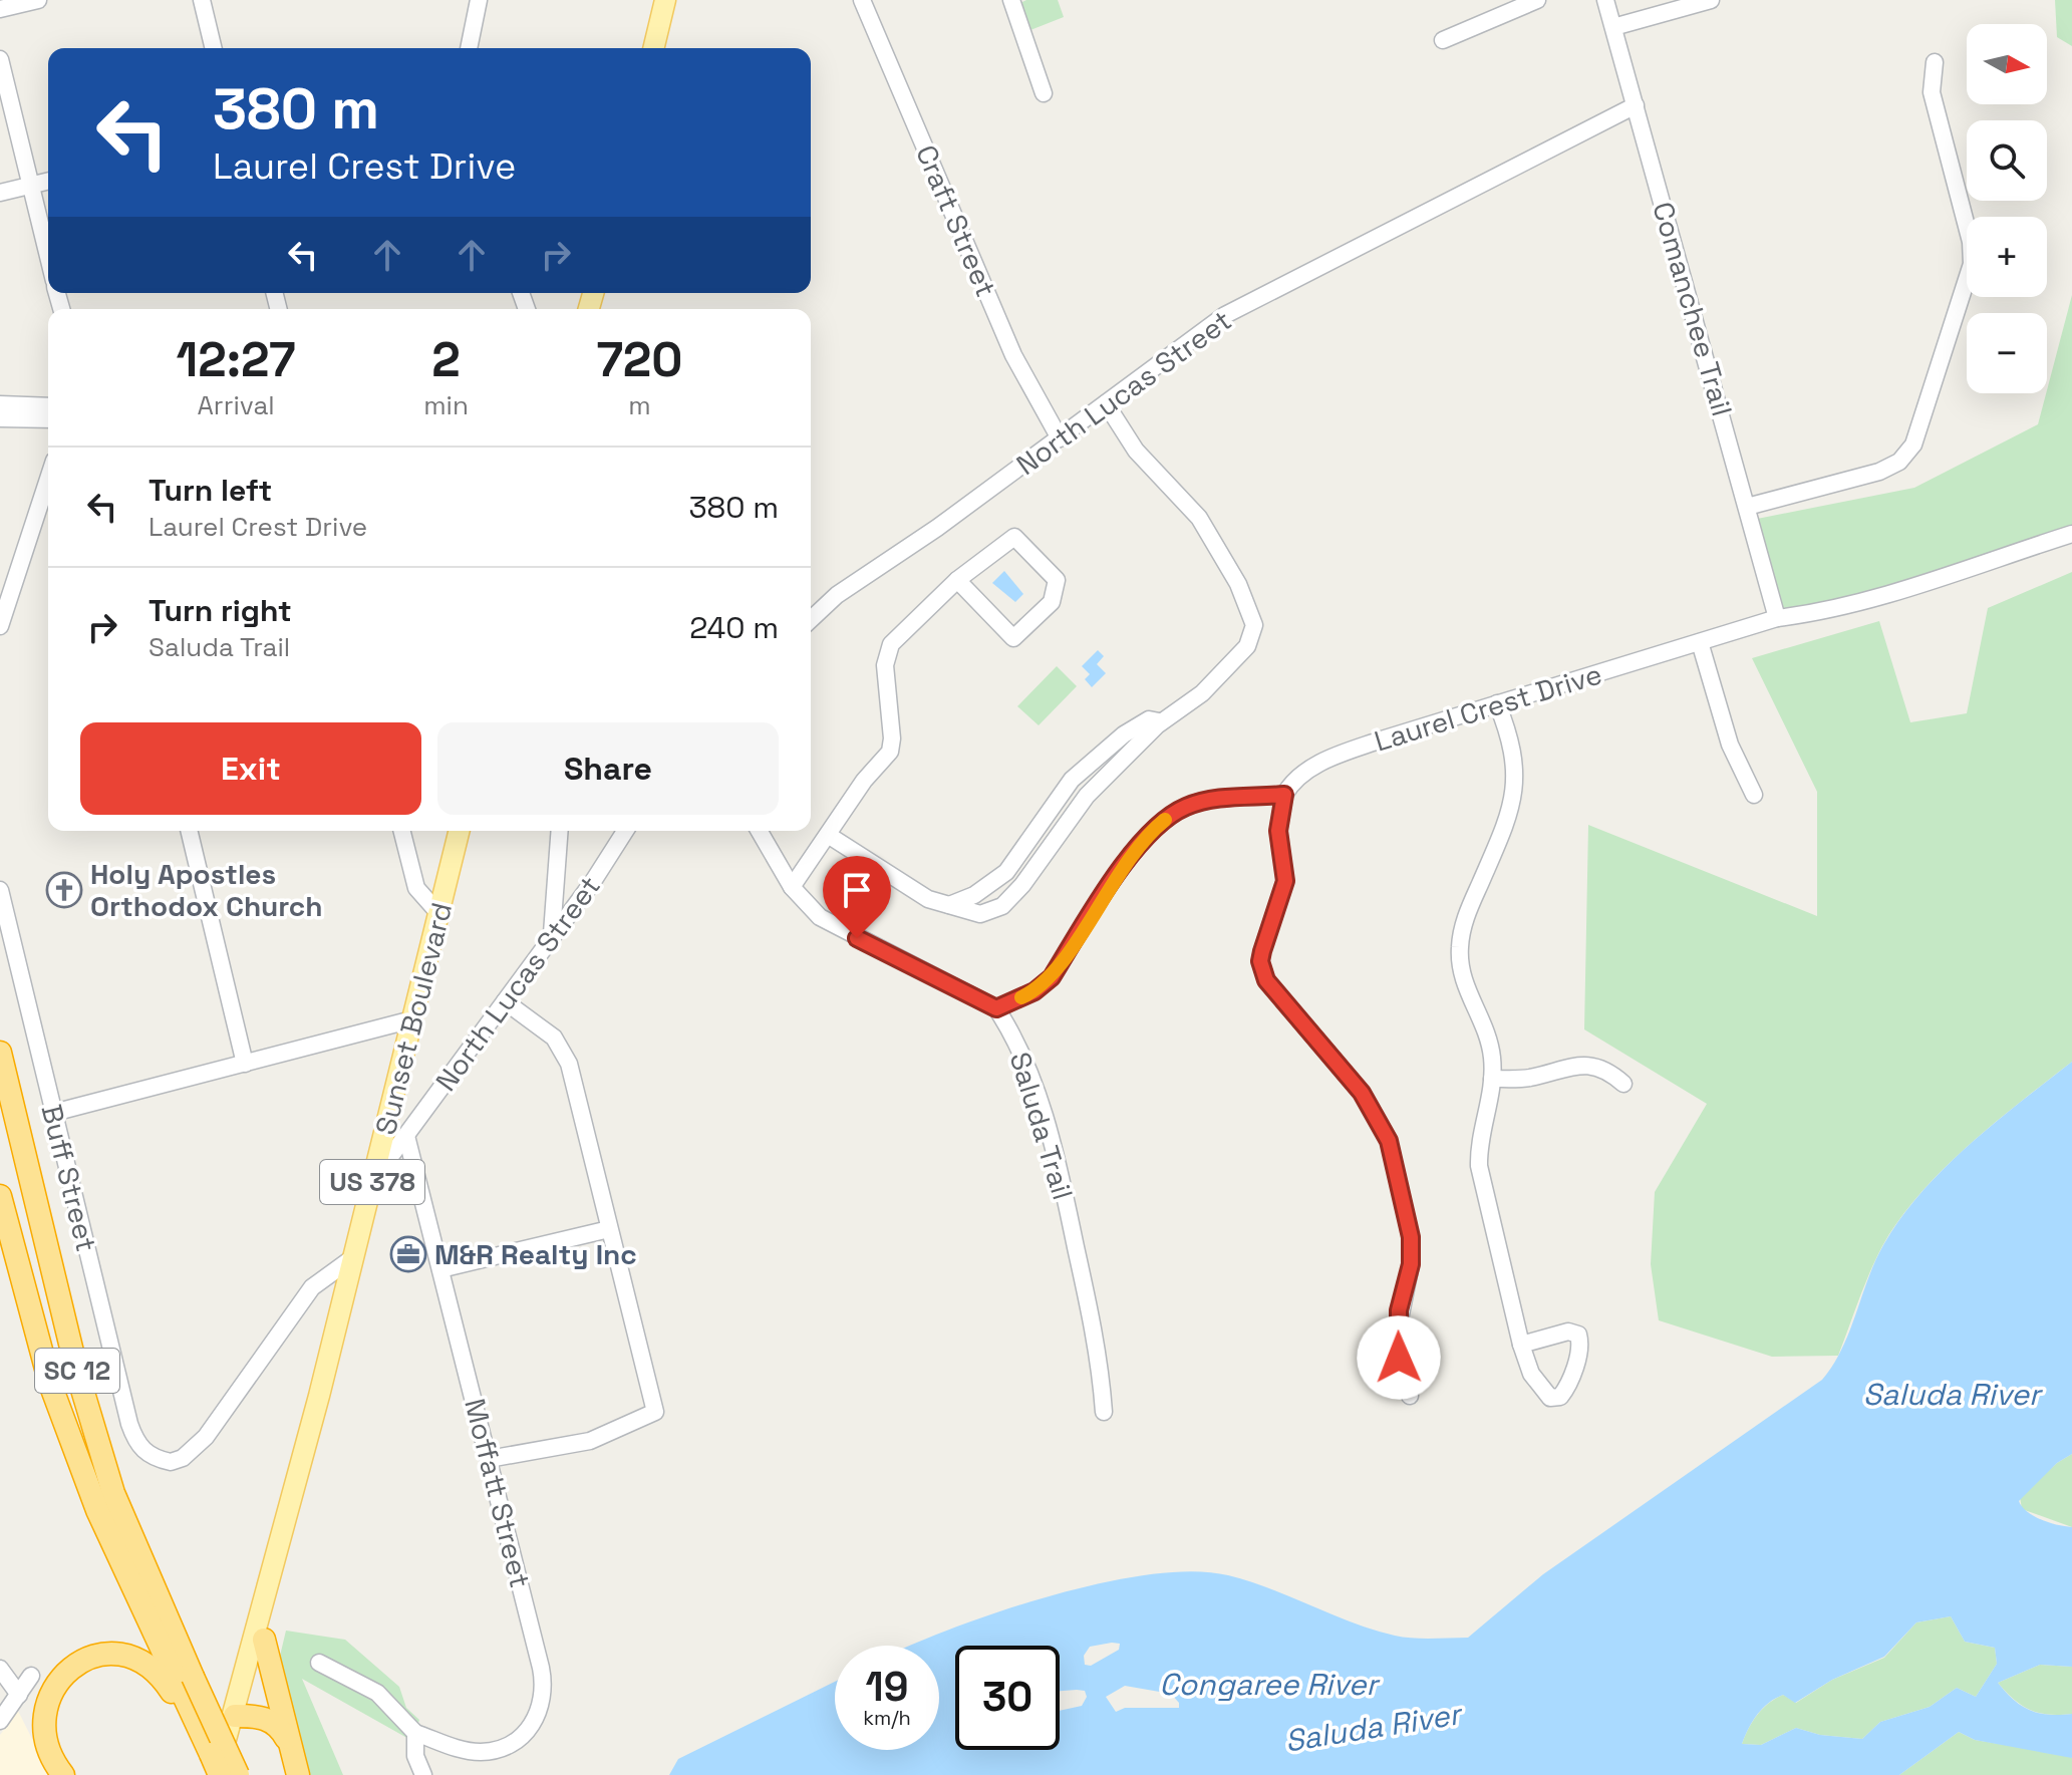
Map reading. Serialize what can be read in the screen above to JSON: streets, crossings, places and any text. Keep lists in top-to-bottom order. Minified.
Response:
{"streets":{"highway":["SC 12"],"main road":["Sunset Boulevard","US 378"],"street":["Craft Street","Comanchee Trail","North Lucas Street","Laurel Crest Drive","Saluda Trail","Buff Street","Moffatt Street"]},"crossings":[["Craft Street","North Lucas Street"],["Comanchee Trail","North Lucas Street"],["Comanchee Trail","Laurel Crest Drive"],["North Lucas Street","Sunset Boulevard"],["North Lucas Street","Moffatt Street"],["Sunset Boulevard","Buff Street"]],"water":["Saluda River","Congaree River"],"places":{"church":["Holy Apostles Orthodox Church"],"office":["M&R Realty Inc"]},"north":"right","page":{"map_buttons":["+","−"],"turn":["380 m","Laurel Crest Drive"],"eta":["12:27","Arrival","2","min","720","m"],"list":[{"name":"Turn left","note":"Laurel Crest Drive","value":"380 m"},{"name":"Turn right","note":"Saluda Trail","value":"240 m"}],"buttons":["Exit","Share"],"speed":"19 km/h","limit":"30"}}
